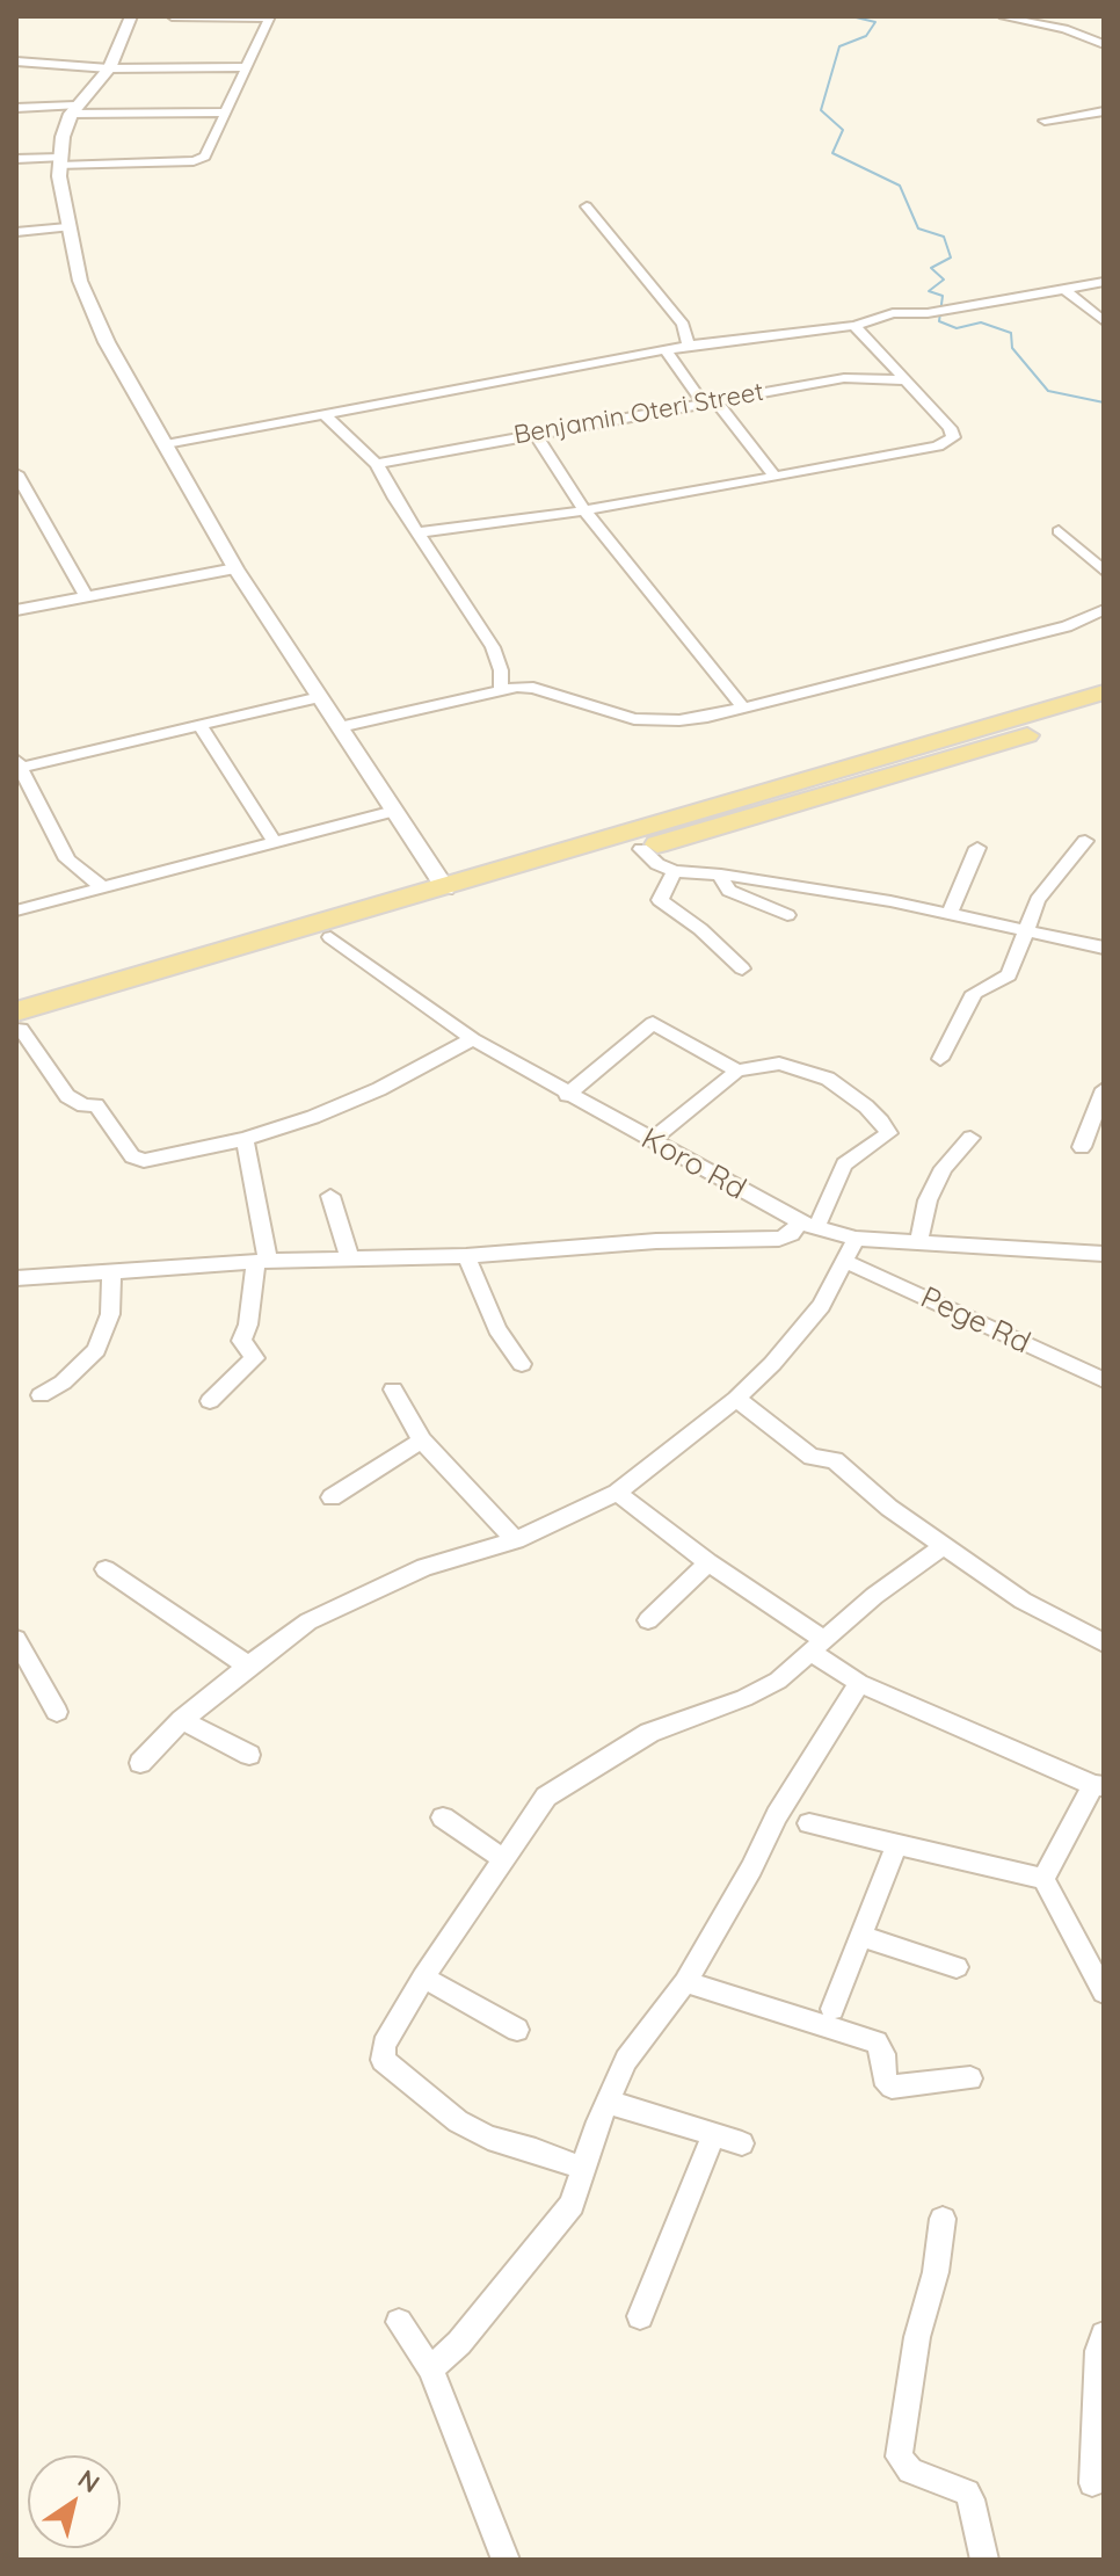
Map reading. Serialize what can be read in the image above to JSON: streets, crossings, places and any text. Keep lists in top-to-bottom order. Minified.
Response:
{"streets":{"street":["Benjamin Oteri Street","Koro Rd","Pege Rd"]},"north":"top right"}
